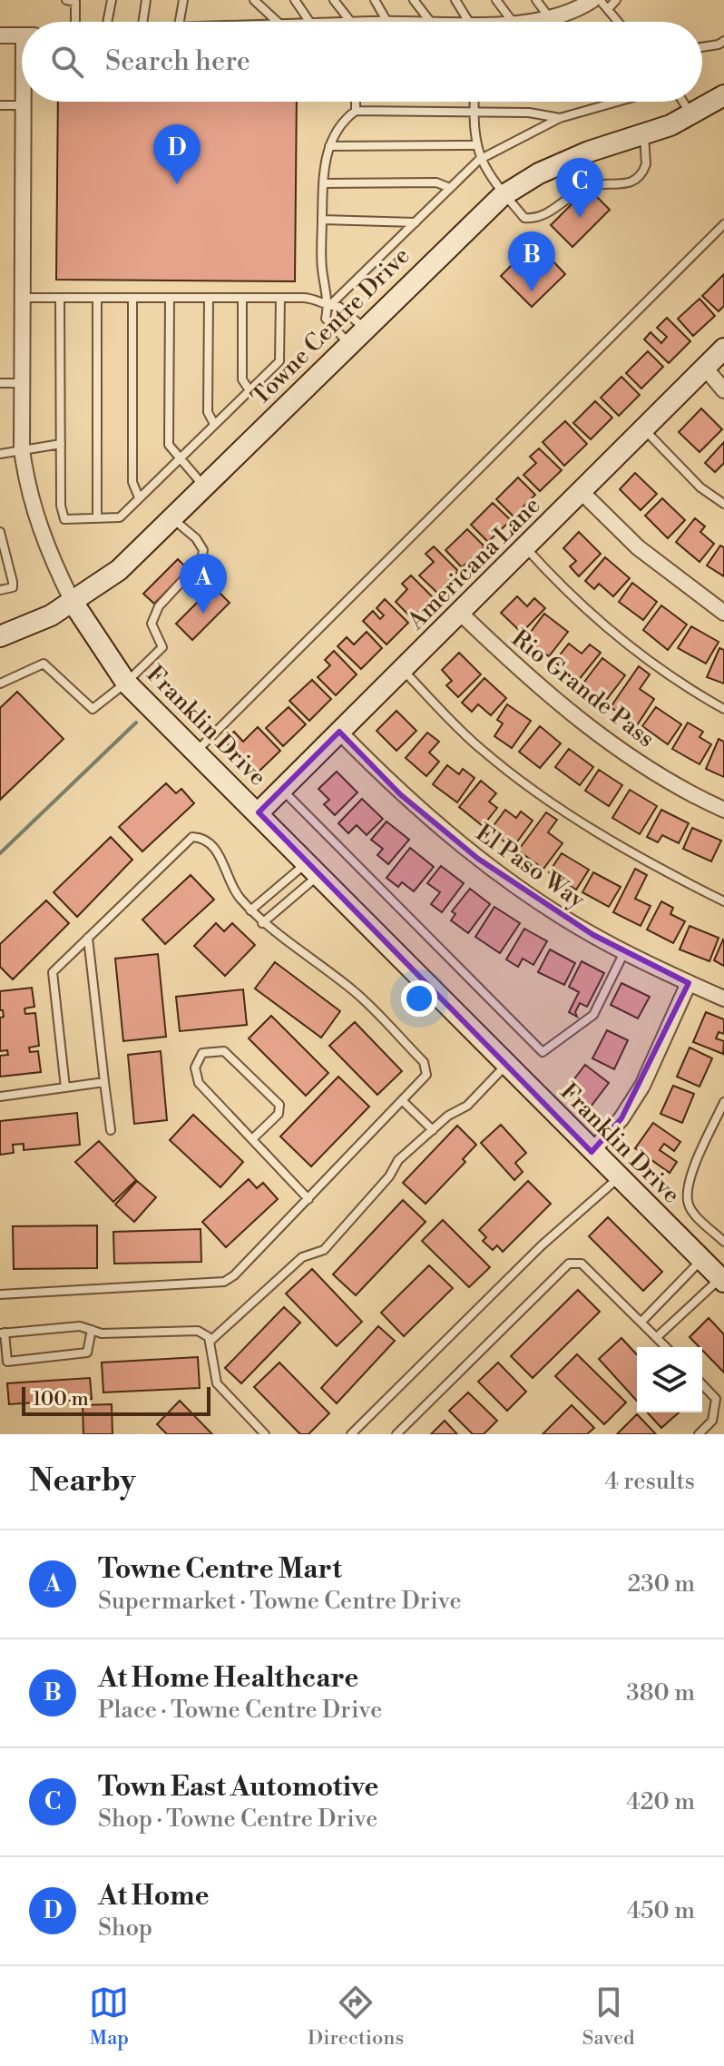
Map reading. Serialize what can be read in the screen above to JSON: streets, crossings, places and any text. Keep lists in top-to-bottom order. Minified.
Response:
{"streets":{"street":["Towne Centre Drive","Americana Lane","Rio Grande Pass","Franklin Drive","El Paso Way"]},"crossings":[["Towne Centre Drive","Franklin Drive"],["Americana Lane","Rio Grande Pass"],["Americana Lane","Franklin Drive"],["Americana Lane","El Paso Way"]],"scale_bar":"100 m","page":{"search":"Search here","pins":["D","C","B","A"],"scale":"100 m","heading":["Nearby","4 results"],"list":[{"mark":"A","name":"Towne Centre Mart","note":"Supermarket · Towne Centre Drive","value":"230 m"},{"mark":"B","name":"At Home Healthcare","note":"Place · Towne Centre Drive","value":"380 m"},{"mark":"C","name":"Town East Automotive","note":"Shop · Towne Centre Drive","value":"420 m"},{"mark":"D","name":"At Home","note":"Shop","value":"450 m"}],"nav":["Map","Directions","Saved"]}}
